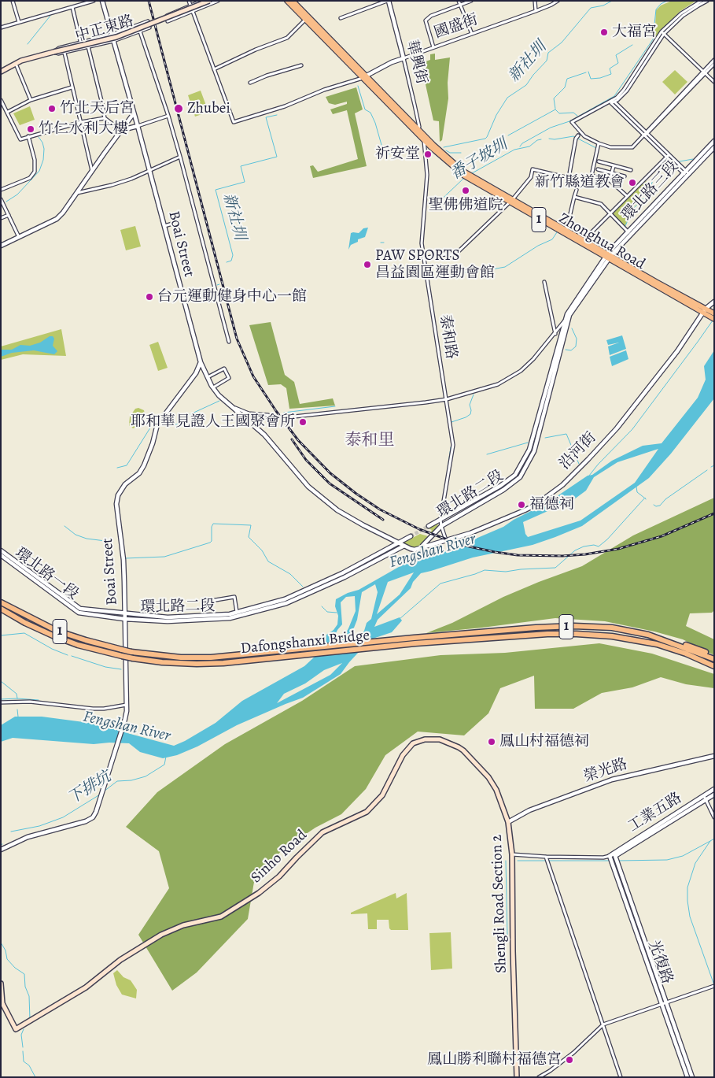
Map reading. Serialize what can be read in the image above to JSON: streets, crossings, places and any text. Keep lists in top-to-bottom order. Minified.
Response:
{"streets":{"highway":["1","Dafongshanxi Bridge"],"main road":["中正東路","Zhonghua Road","Sinho Road","Shengli Road Section 2"],"street":["國盛街","華興街","環北路三段","Boai Street","泰和路","沿河街","環北路二段","環北路一段","榮光路","工業五路","光復路"]},"crossings":[["國盛街","華興街"],["國盛街","1"],["中正東路","Boai Street"],["華興街","1"],["環北路三段","Zhonghua Road"],["環北路三段","環北路二段"],["1","Zhonghua Road"],["1","泰和路"],["1","沿河街"],["Zhonghua Road","泰和路"],["Zhonghua Road","沿河街"],["Zhonghua Road","環北路二段"],["Boai Street","環北路二段"],["Boai Street","環北路一段"],["泰和路","沿河街"],["泰和路","環北路二段"],["沿河街","環北路二段"],["環北路二段","環北路一段"],["榮光路","Shengli Road Section 2"],["工業五路","Shengli Road Section 2"],["工業五路","光復路"],["Sinho Road","Shengli Road Section 2"]],"districts":["泰和里"],"water":["新社圳","番子坡圳","Fengshan River","下排坑"],"places":["大福宮","竹北天后宮","Zhubei","竹仁水利大樓","祈安堂","新竹縣道教會","聖佛佛道院","PAW SPORTS 昌益園區運動會館","台元運動健身中心一館","耶和華見證人王國聚會所","福德祠","鳳山村福德祠","鳳山勝利聯村福德宮"]}
